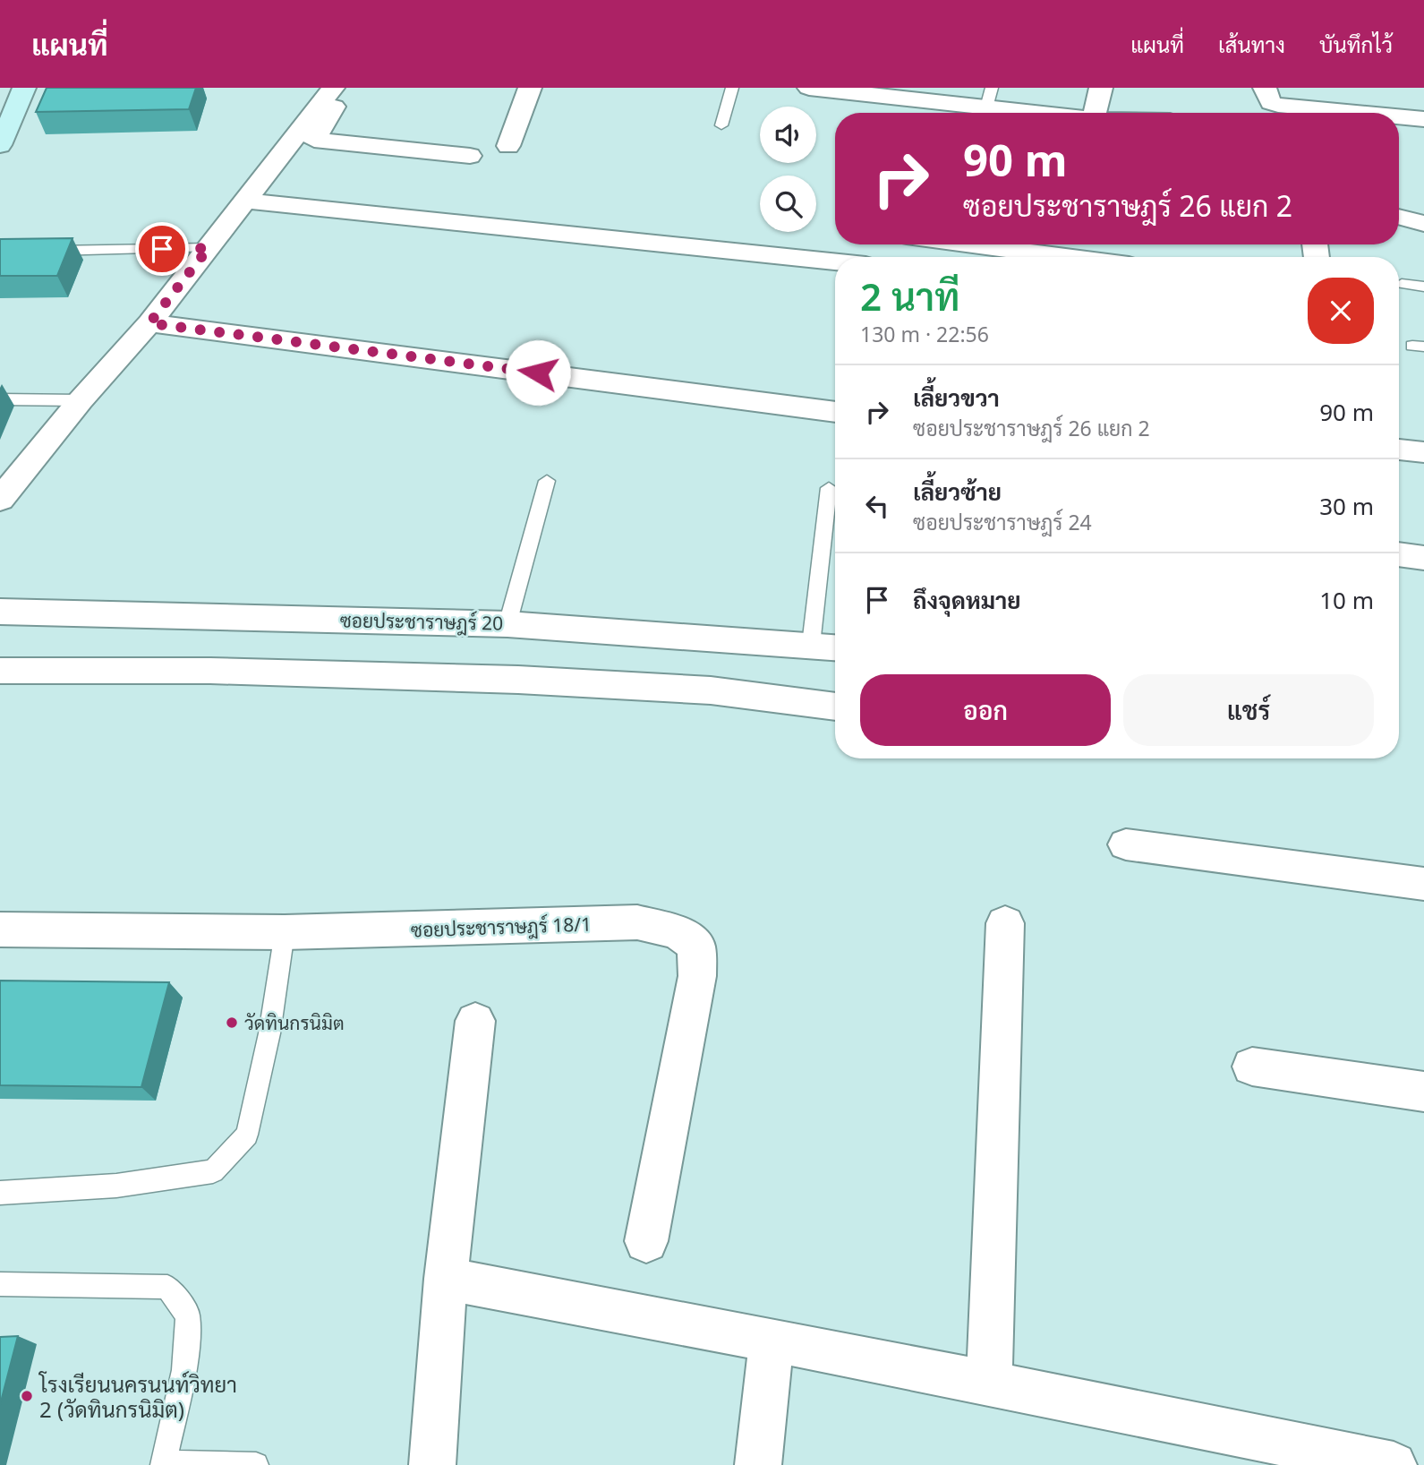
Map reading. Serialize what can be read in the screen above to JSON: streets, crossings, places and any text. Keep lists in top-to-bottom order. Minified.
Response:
{"streets":{"street":["ซอยประชาราษฎร์ 20","ซอยประชาราษฎร์ 18/1"]},"places":["วัดทินกรนิมิต","โรงเรียนนครนนท์วิทยา 2 (วัดทินกรนิมิต)"],"page":{"header":"แผนที่","nav":["แผนที่","เส้นทาง","บันทึกไว้"],"turn":["90 m","ซอยประชาราษฎร์ 26 แยก 2"],"heading":["2 นาที","130 m · 22:56"],"list":[{"name":"เลี้ยวขวา","note":"ซอยประชาราษฎร์ 26 แยก 2","value":"90 m"},{"name":"เลี้ยวซ้าย","note":"ซอยประชาราษฎร์ 24","value":"30 m"},{"name":"ถึงจุดหมาย","value":"10 m"}],"buttons":["ออก","แชร์"]}}
